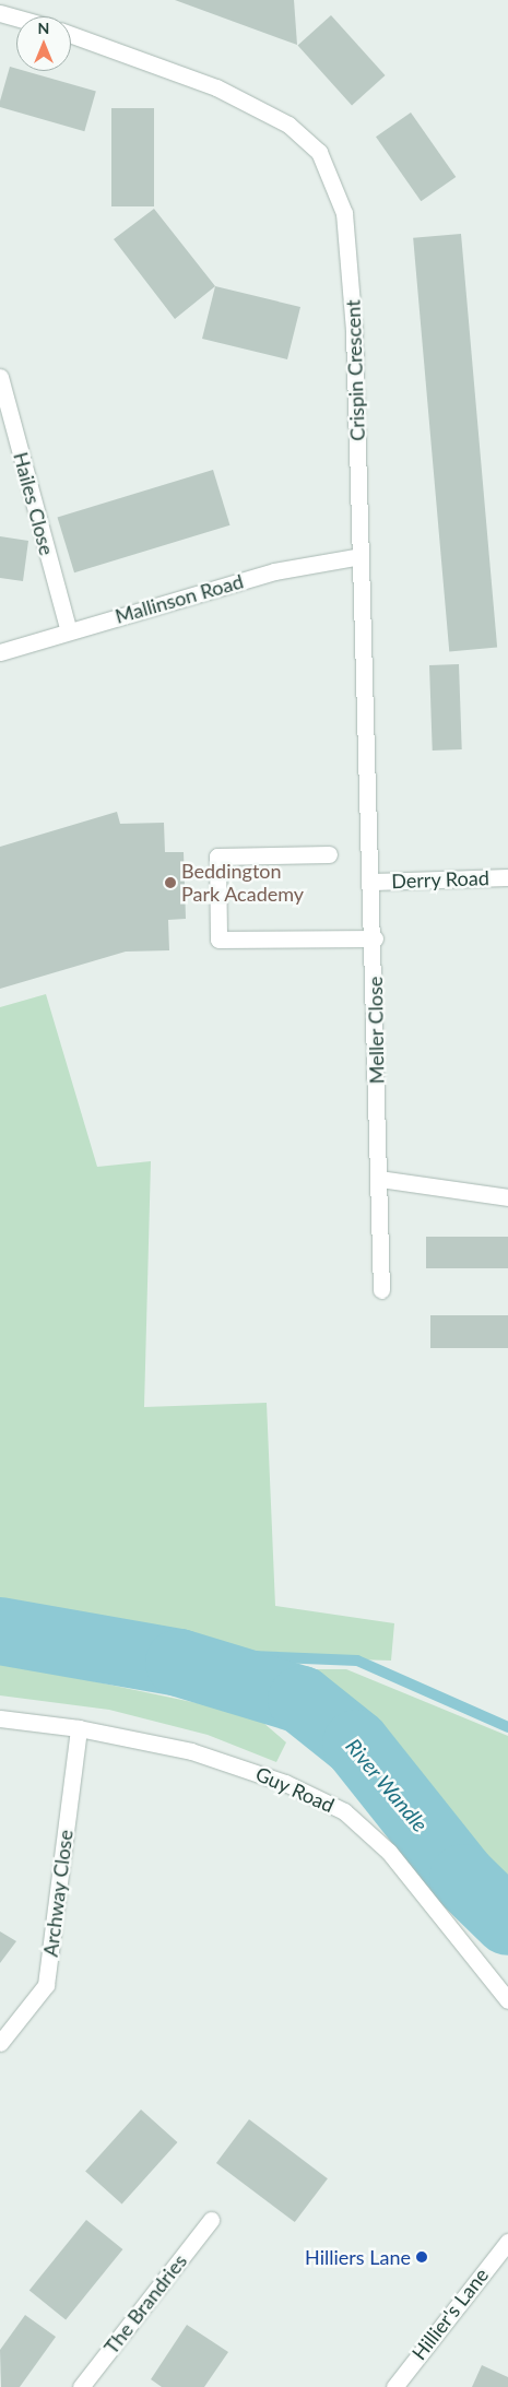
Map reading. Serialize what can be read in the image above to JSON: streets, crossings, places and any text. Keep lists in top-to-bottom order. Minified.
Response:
{"streets":{"street":["Crispin Crescent","Hailes Close","Mallinson Road","Derry Road","Meller Close","Guy Road","Archway Close","The Brandries","Hillier's Lane"]},"crossings":[["Crispin Crescent","Mallinson Road"],["Crispin Crescent","Derry Road"],["Crispin Crescent","Meller Close"],["Hailes Close","Mallinson Road"],["Derry Road","Meller Close"],["Guy Road","Archway Close"]],"water":["River Wandle"],"places":["Beddington Park Academy","Hilliers Lane"],"north":"top"}
